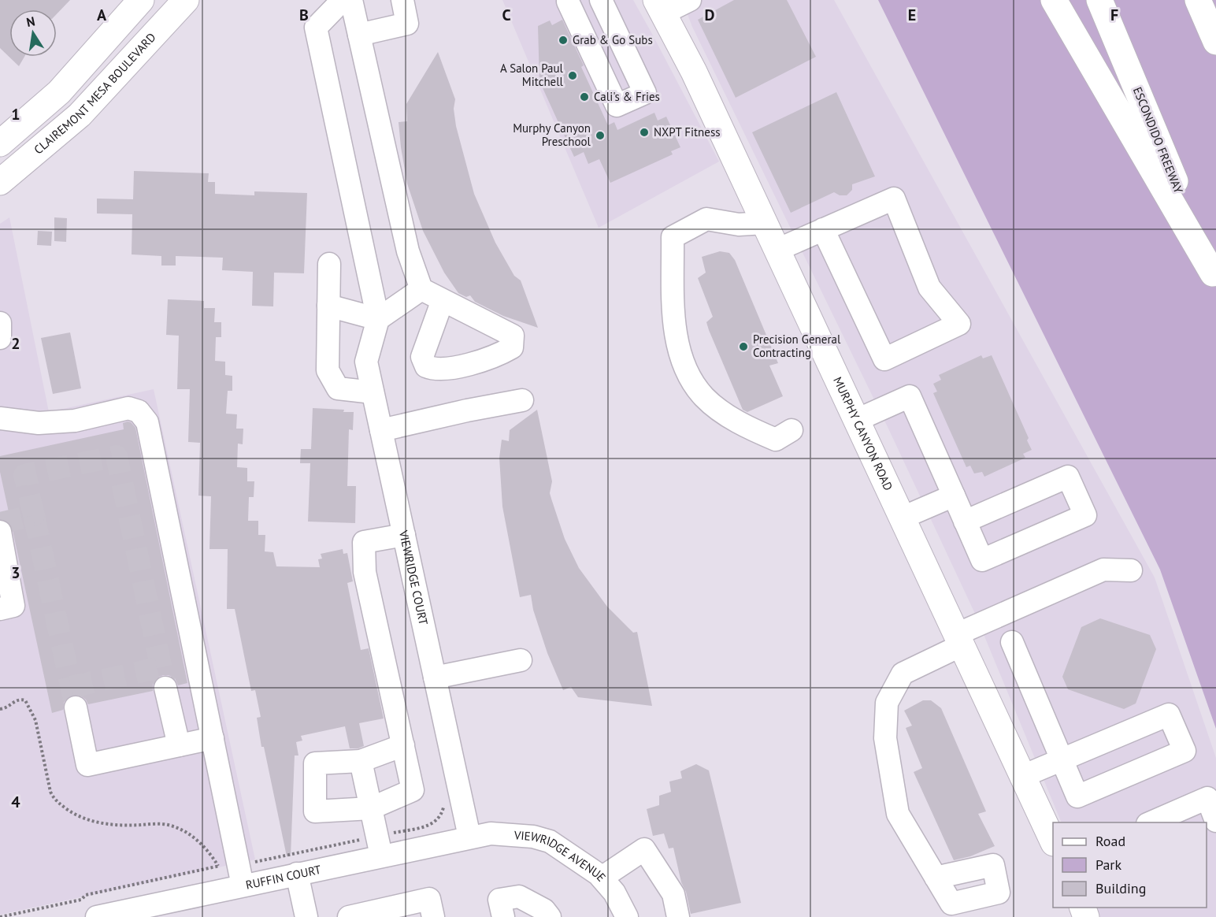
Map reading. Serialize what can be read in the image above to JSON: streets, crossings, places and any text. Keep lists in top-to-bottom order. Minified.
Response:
{"streets":{"main road":["CLAIREMONT MESA BOULEVARD","ESCONDIDO FREEWAY","MURPHY CANYON ROAD"],"street":["VIEWRIDGE COURT","VIEWRIDGE AVENUE","RUFFIN COURT"]},"crossings":[["VIEWRIDGE COURT","VIEWRIDGE AVENUE"],["VIEWRIDGE COURT","RUFFIN COURT"],["VIEWRIDGE AVENUE","RUFFIN COURT"]],"places":["Grab & Go Subs","A Salon Paul Mitchell","Cali's & Fries","NXPT Fitness","Murphy Canyon Preschool","Precision General Contracting"],"legend":["Road","Park","Building"],"north":"top","grid":{"columns":["A","B","C","D","E","F"],"rows":["1","2","3","4"]}}
